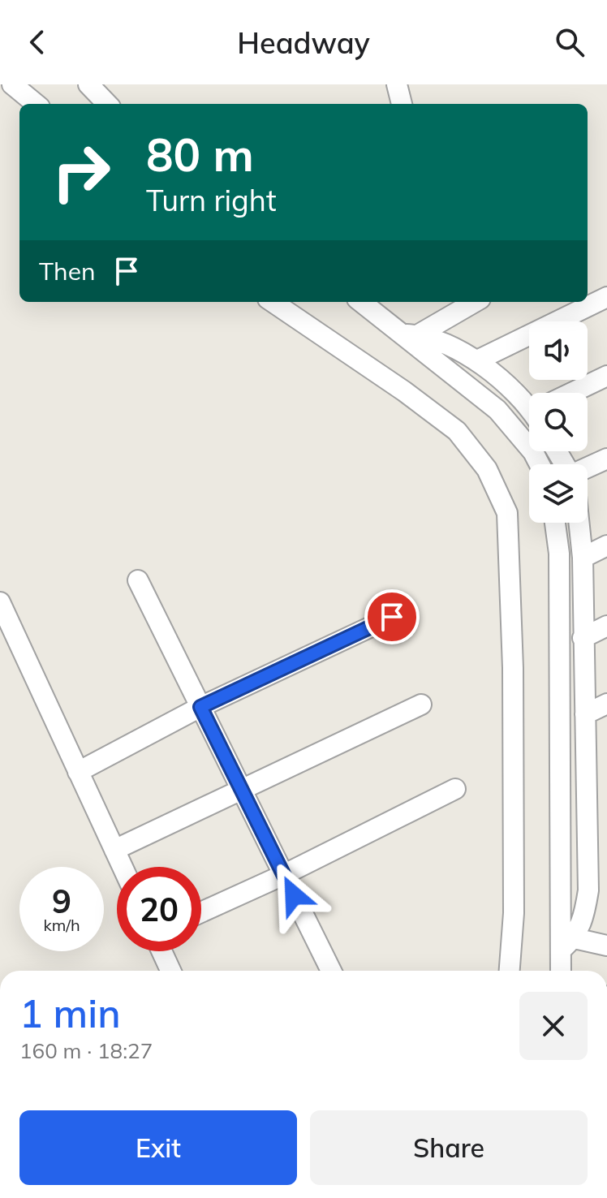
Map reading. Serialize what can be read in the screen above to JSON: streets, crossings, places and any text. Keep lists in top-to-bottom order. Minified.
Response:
{"page":{"header":"Headway","turn":["80 m","Turn right"],"then":"Then","speed":"9 km/h","limit":"20","heading":["1 min","160 m · 18:27"],"buttons":["Exit","Share"]}}
